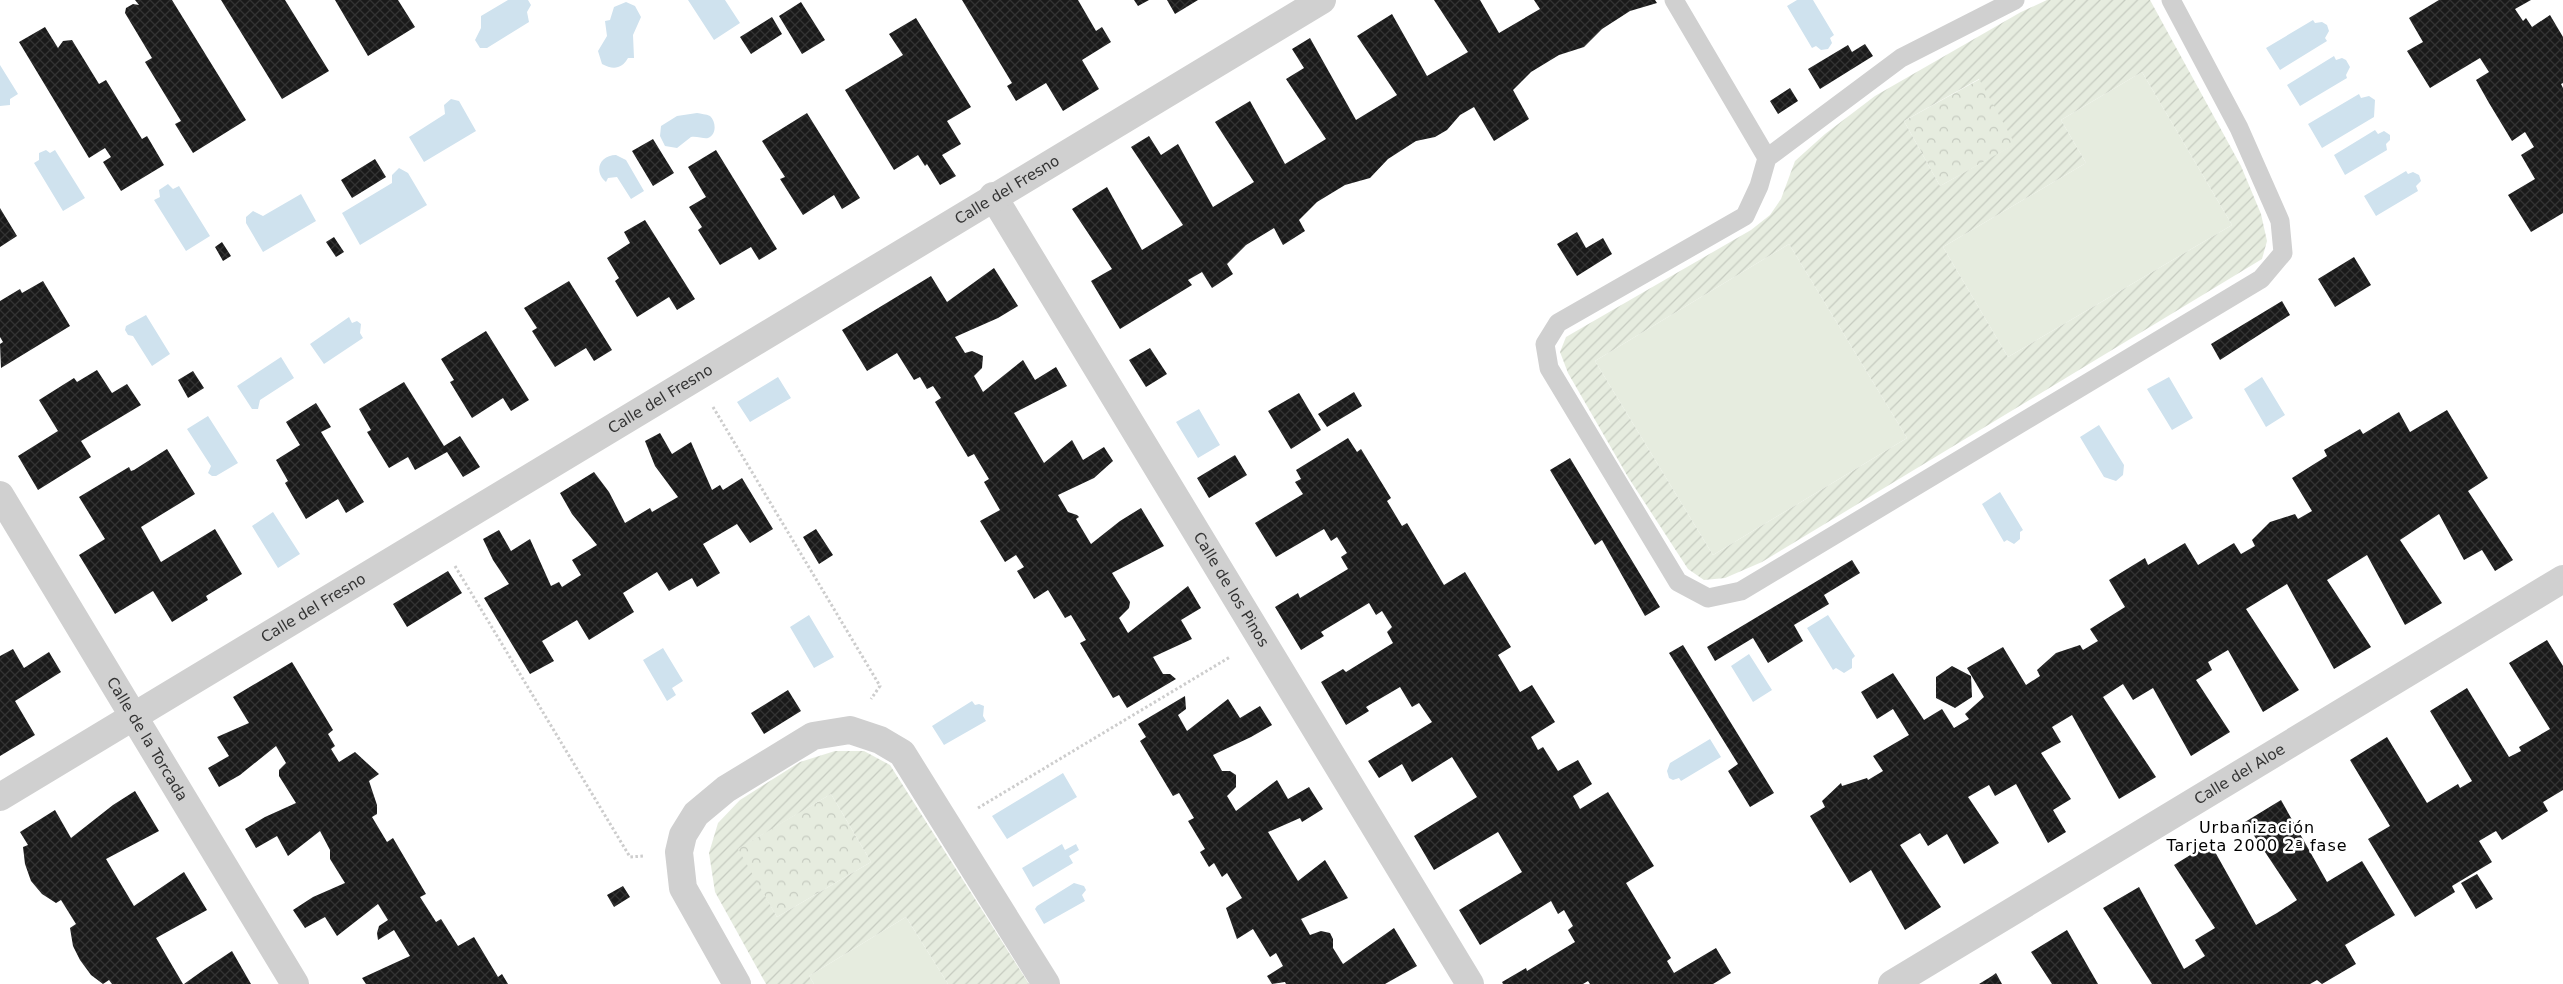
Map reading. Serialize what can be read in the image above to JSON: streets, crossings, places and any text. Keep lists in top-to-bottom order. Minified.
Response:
{"streets":{"street":["Calle del Fresno","Calle de los Pinos","Calle de la Torcada","Calle del Aloe"]},"crossings":[["Calle del Fresno","Calle de los Pinos"],["Calle del Fresno","Calle de la Torcada"]],"districts":["Urbanización Tarjeta 2000 2ª fase"]}
